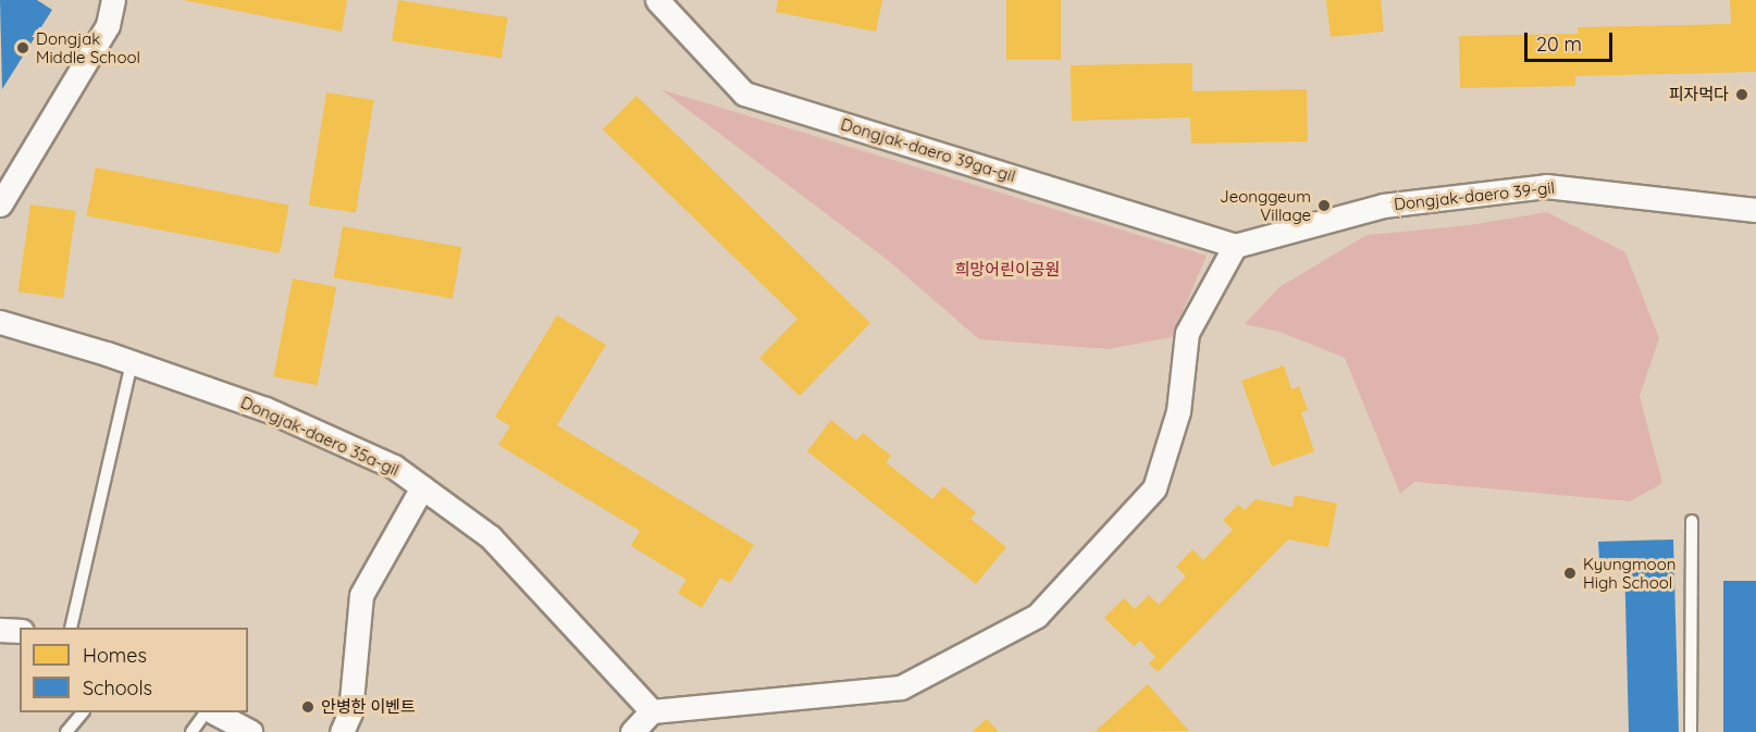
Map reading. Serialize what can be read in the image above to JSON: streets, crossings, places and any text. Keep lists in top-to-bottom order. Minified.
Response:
{"streets":{"street":["Dongjak-daero 39ga-gil","Dongjak-daero 39-gil","Dongjak-daero 35a-gil"]},"crossings":[["Dongjak-daero 39ga-gil","Dongjak-daero 39-gil"]],"parks":["희망어린이공원"],"places":["Dongjak Middle School","피자먹다","Jeonggeum Village","Kyungmoon High School","안병한 이벤트"],"legend":["Homes","Schools"],"scale_bar":"20 m"}
